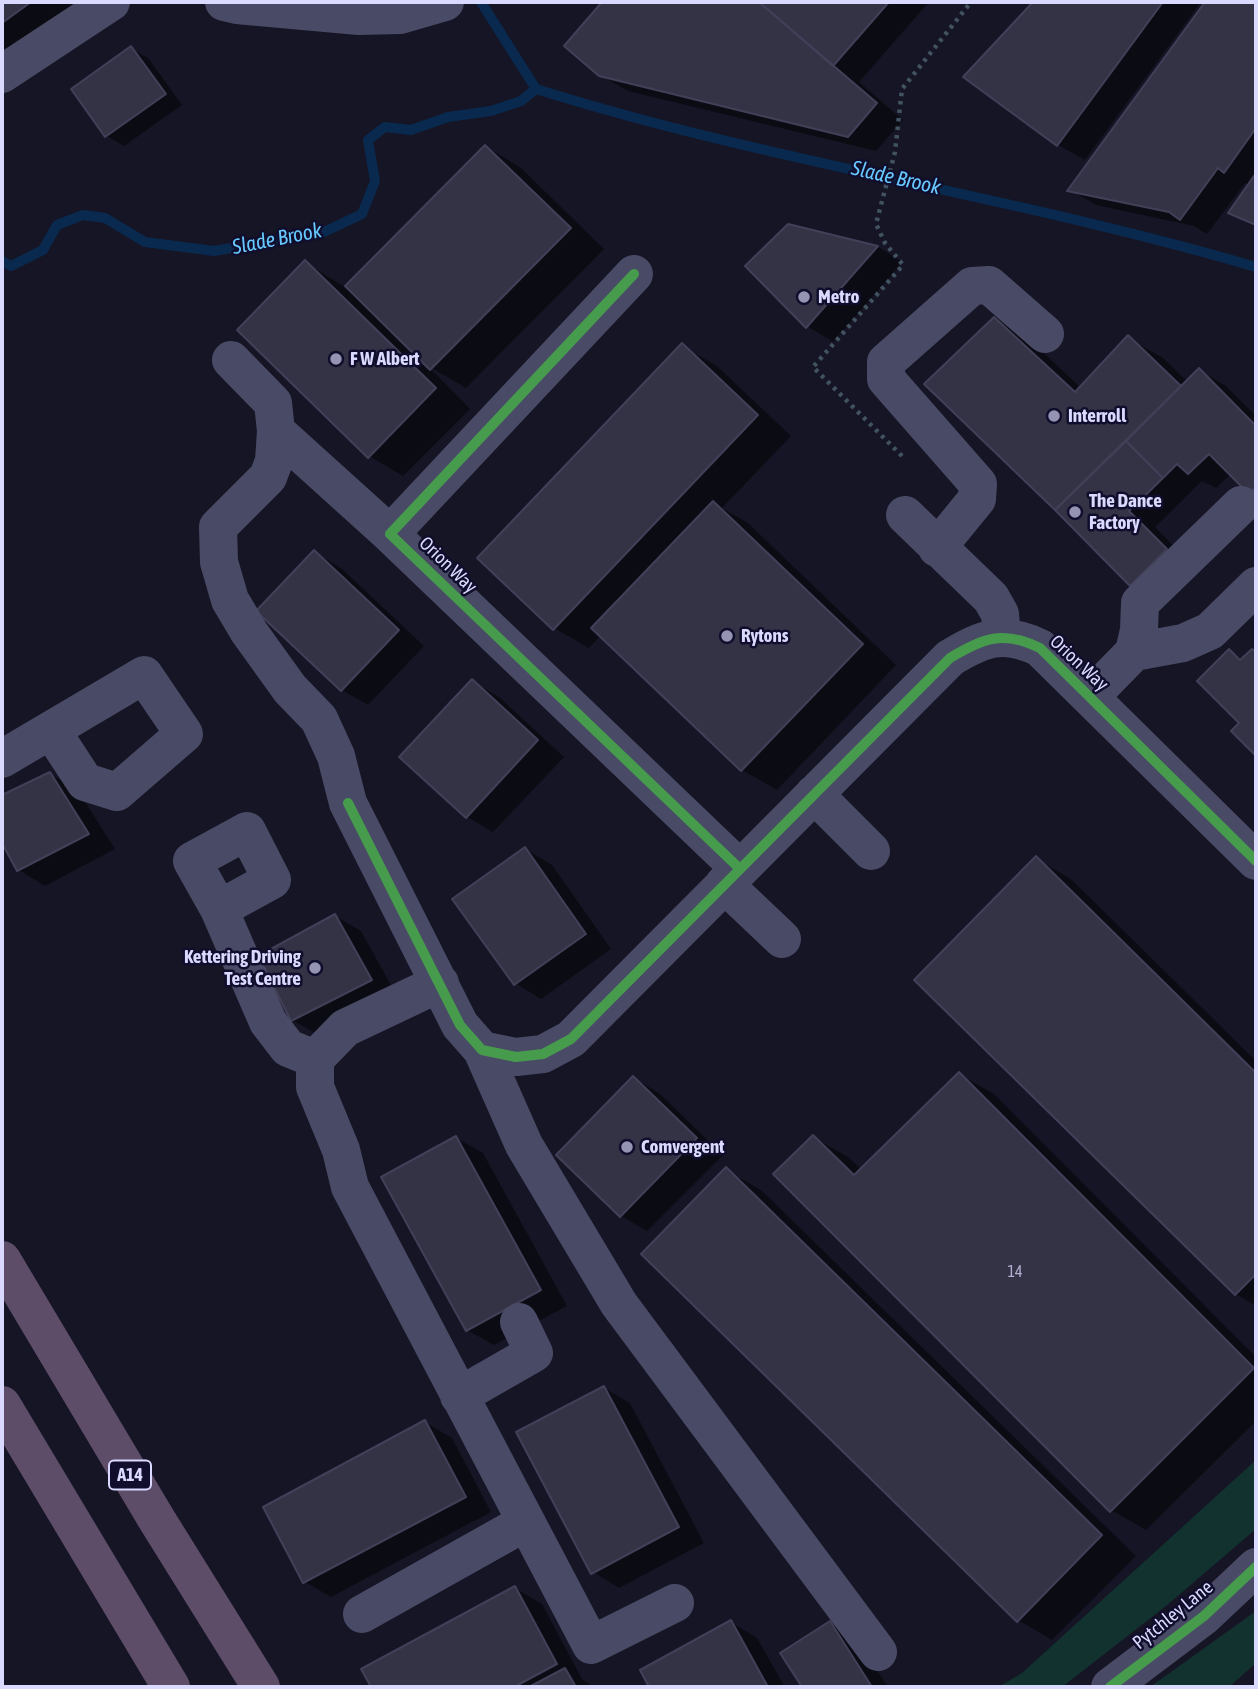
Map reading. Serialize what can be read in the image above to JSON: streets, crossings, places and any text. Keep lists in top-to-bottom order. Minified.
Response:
{"streets":{"highway":["A14"],"street":["Orion Way","Pytchley Lane"]},"water":["Slade Brook"],"places":["Metro","F W Albert","Interroll","The Dance Factory","Rytons","Kettering Driving Test Centre","Comvergent"],"house_numbers":["14"]}
